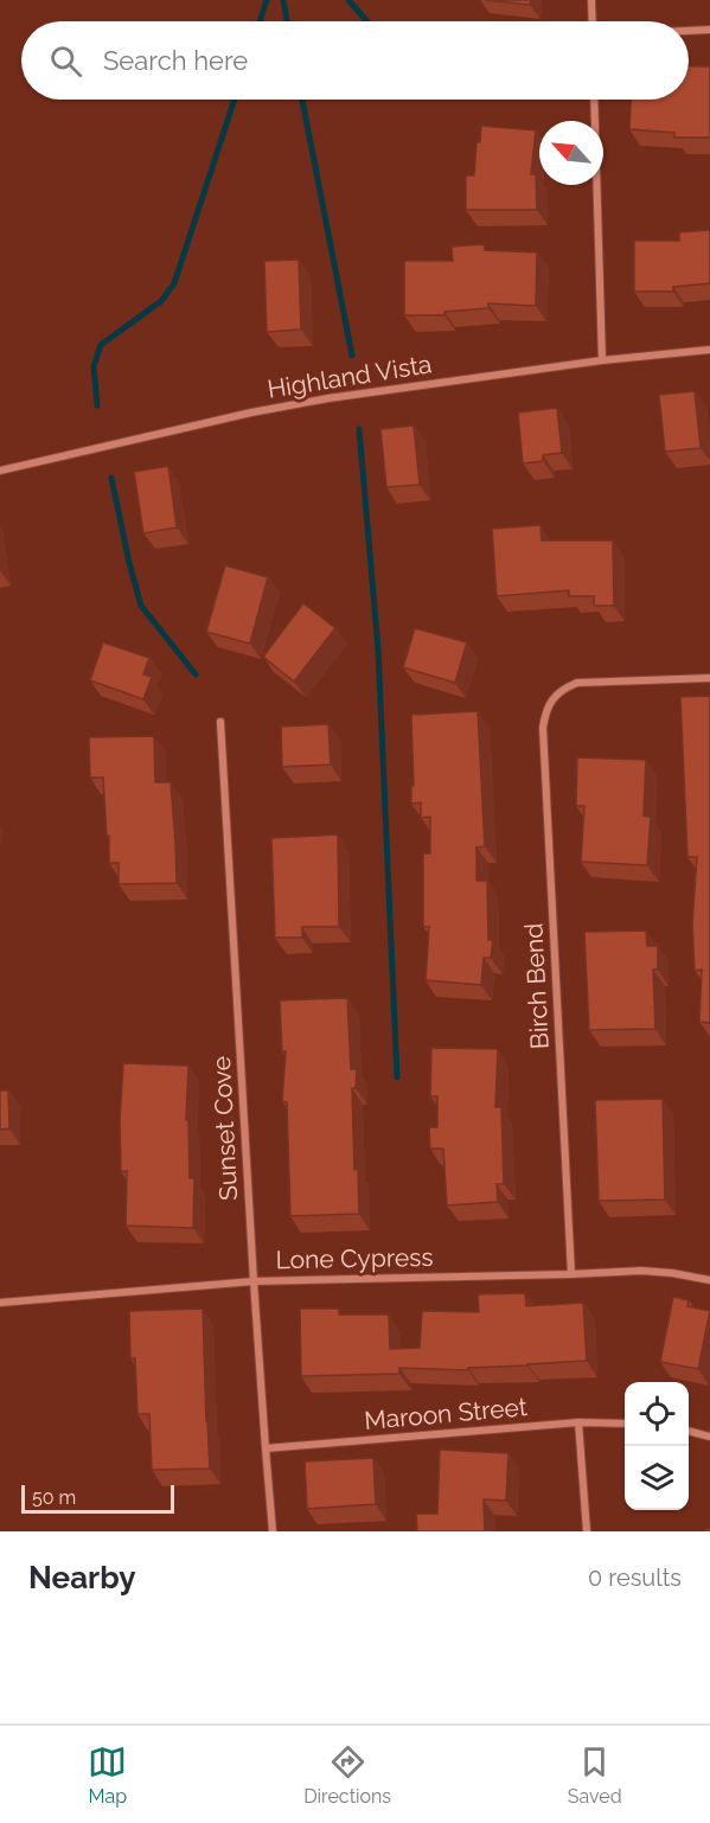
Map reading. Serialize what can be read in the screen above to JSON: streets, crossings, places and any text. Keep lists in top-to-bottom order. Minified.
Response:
{"streets":{"street":["Highland Vista","Birch Bend","Sunset Cove","Lone Cypress","Maroon Street"]},"crossings":[["Birch Bend","Lone Cypress"],["Sunset Cove","Lone Cypress"],["Sunset Cove","Maroon Street"]],"scale_bar":"50 m","north":"top left","page":{"search":"Search here","scale":"50 m","heading":["Nearby","0 results"],"nav":["Map","Directions","Saved"]}}
